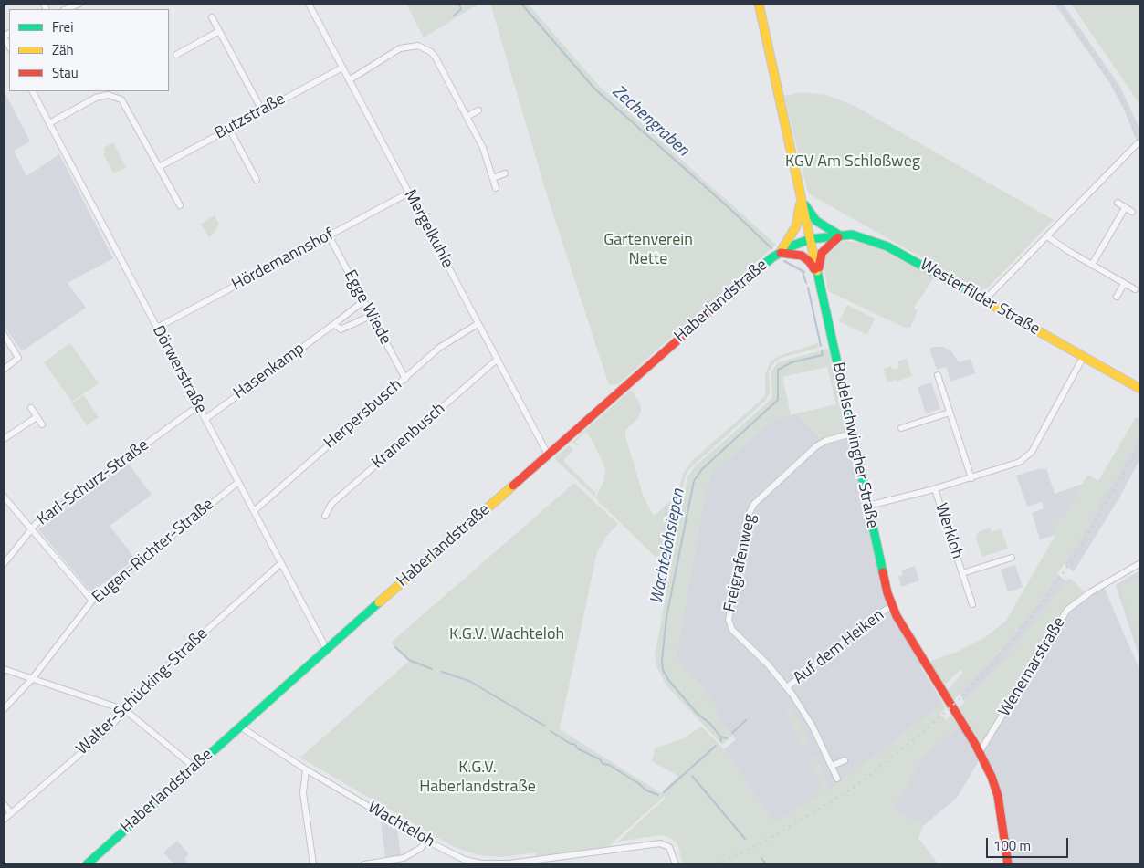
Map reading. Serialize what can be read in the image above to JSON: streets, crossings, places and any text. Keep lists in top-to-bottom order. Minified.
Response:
{"streets":{"street":["Butzstraße","Mergelkuhle","Hördemannshof","Westerfilder Straße","Haberlandstraße","Egge Wiede","Dörwerstraße","Hasenkamp","Herpersbusch","Kranenbusch","Bodelschwingher Straße","Karl-Schurz-Straße","Werkloh","Eugen-Richter-Straße","Freigrafenweg","Auf dem Heiken","Wenemarstraße","Walter-Schücking-Straße","Wachteloh"]},"crossings":[["Butzstraße","Mergelkuhle"],["Mergelkuhle","Hördemannshof"],["Mergelkuhle","Haberlandstraße"],["Mergelkuhle","Herpersbusch"],["Mergelkuhle","Kranenbusch"],["Hördemannshof","Egge Wiede"],["Hördemannshof","Dörwerstraße"],["Westerfilder Straße","Haberlandstraße"],["Westerfilder Straße","Bodelschwingher Straße"],["Haberlandstraße","Dörwerstraße"],["Haberlandstraße","Bodelschwingher Straße"],["Haberlandstraße","Wachteloh"],["Egge Wiede","Hasenkamp"],["Egge Wiede","Herpersbusch"],["Dörwerstraße","Hasenkamp"],["Dörwerstraße","Herpersbusch"],["Dörwerstraße","Eugen-Richter-Straße"],["Dörwerstraße","Walter-Schücking-Straße"],["Bodelschwingher Straße","Freigrafenweg"],["Bodelschwingher Straße","Auf dem Heiken"],["Bodelschwingher Straße","Wenemarstraße"],["Freigrafenweg","Auf dem Heiken"]],"water":["Zechengraben","Wachtelohsiepen"],"parks":["KGV Am Schloßweg","Gartenverein Nette","K.G.V. Wachteloh","K.G.V. Haberlandstraße"],"legend":["Frei","Zäh","Stau"],"scale_bar":"100 m"}
